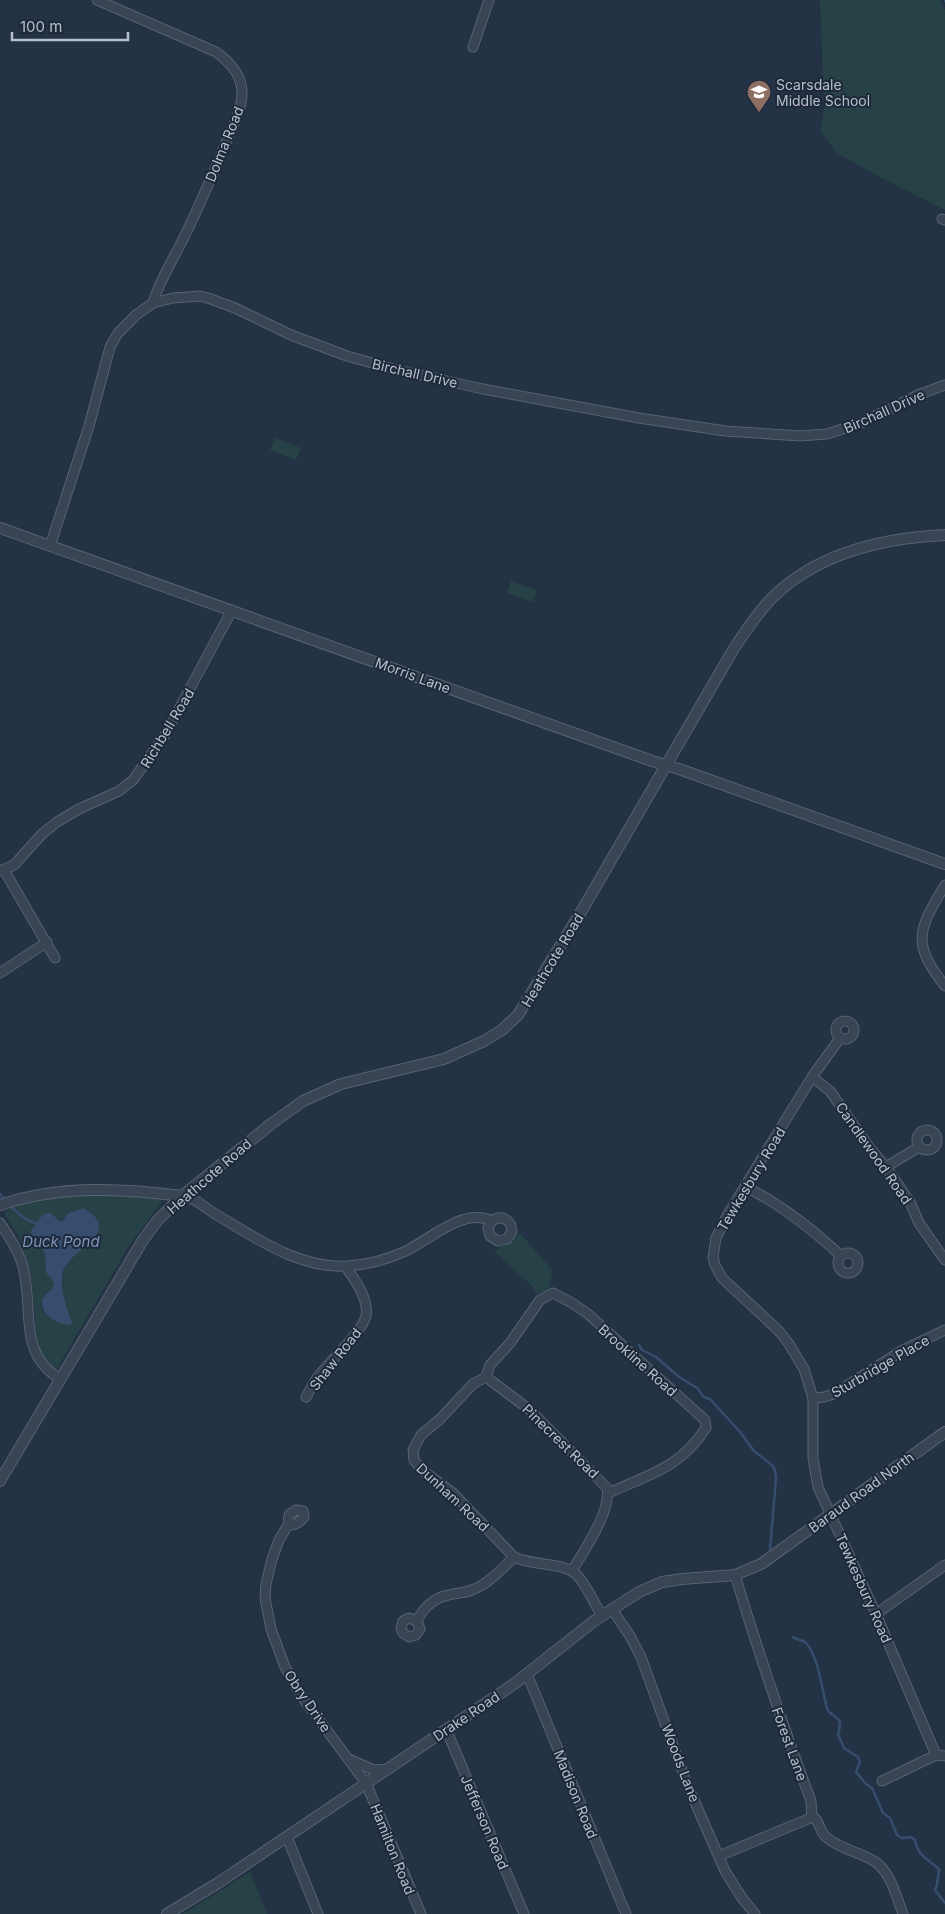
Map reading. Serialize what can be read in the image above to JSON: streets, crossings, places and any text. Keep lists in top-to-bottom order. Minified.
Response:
{"streets":{"street":["Dolma Road","Birchall Drive","Morris Lane","Richbell Road","Heathcote Road","Candlewood Road","Tewkesbury Road","Shaw Road","Brookline Road","Sturbridge Place","Pinecrest Road","Baraud Road North","Dunham Road","Obry Drive","Drake Road","Forest Lane","Woods Lane","Madison Road","Jefferson Road","Hamilton Road"]},"crossings":[["Dolma Road","Birchall Drive"],["Birchall Drive","Morris Lane"],["Morris Lane","Richbell Road"],["Morris Lane","Heathcote Road"],["Candlewood Road","Tewkesbury Road"],["Tewkesbury Road","Sturbridge Place"],["Tewkesbury Road","Baraud Road North"],["Brookline Road","Pinecrest Road"],["Brookline Road","Dunham Road"],["Pinecrest Road","Dunham Road"],["Baraud Road North","Drake Road"],["Obry Drive","Drake Road"],["Obry Drive","Hamilton Road"],["Drake Road","Forest Lane"],["Drake Road","Woods Lane"],["Drake Road","Madison Road"],["Drake Road","Jefferson Road"],["Drake Road","Hamilton Road"]],"water":["Duck Pond"],"places":{"school or university":["Scarsdale Middle School"]},"scale_bar":"100 m"}
